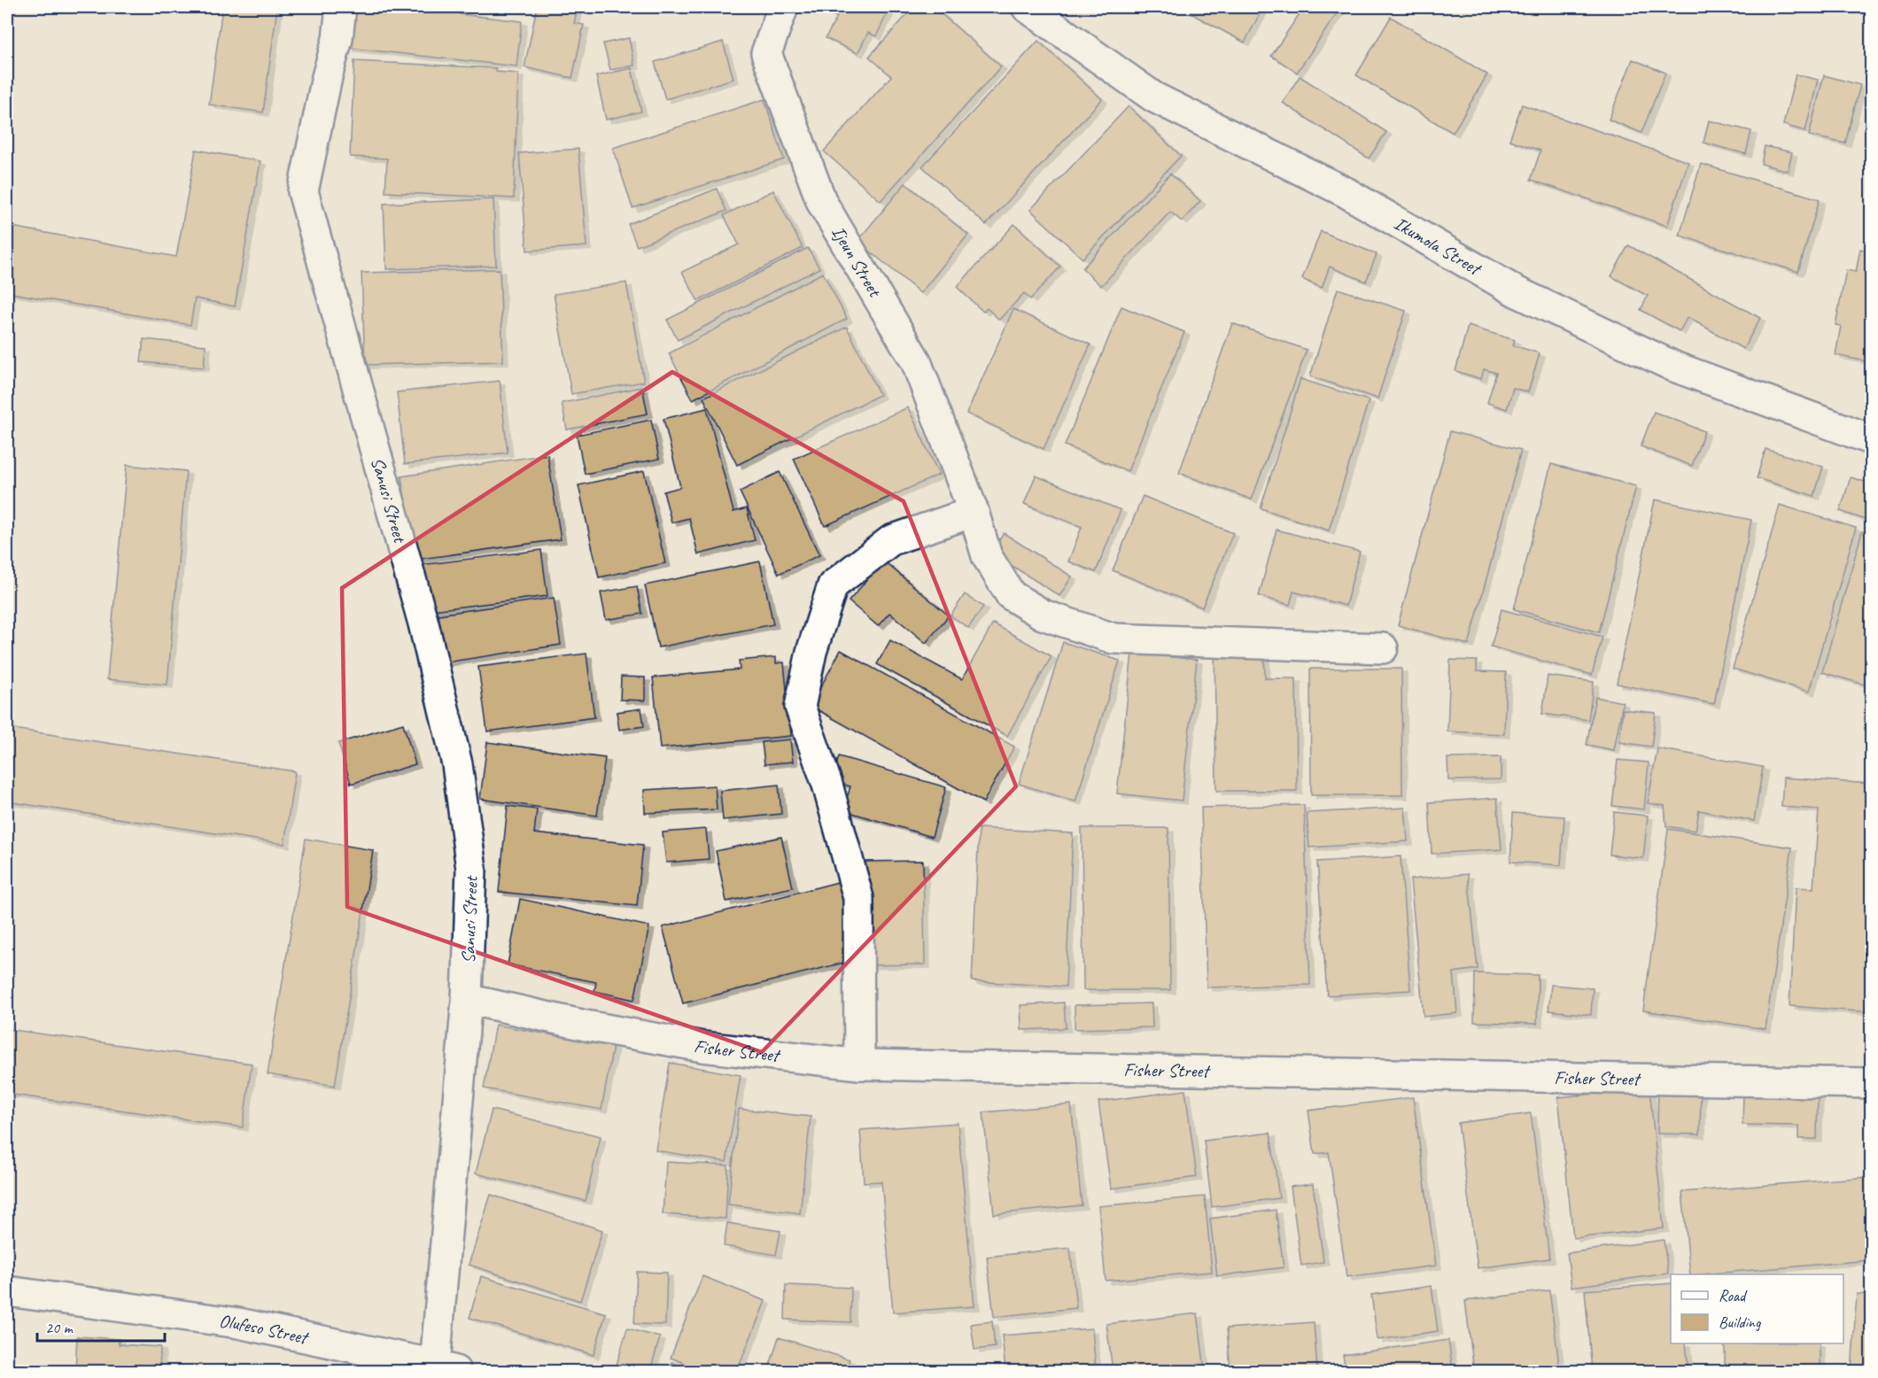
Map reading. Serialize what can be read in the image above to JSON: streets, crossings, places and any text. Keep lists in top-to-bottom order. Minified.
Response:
{"streets":{"street":["Ikumola Street","Ijeun Street","Sanusi Street","Fisher Street","Olufeso Street"]},"crossings":[["Sanusi Street","Fisher Street"],["Sanusi Street","Olufeso Street"]],"legend":["Road","Building"],"scale_bar":"20 m"}
